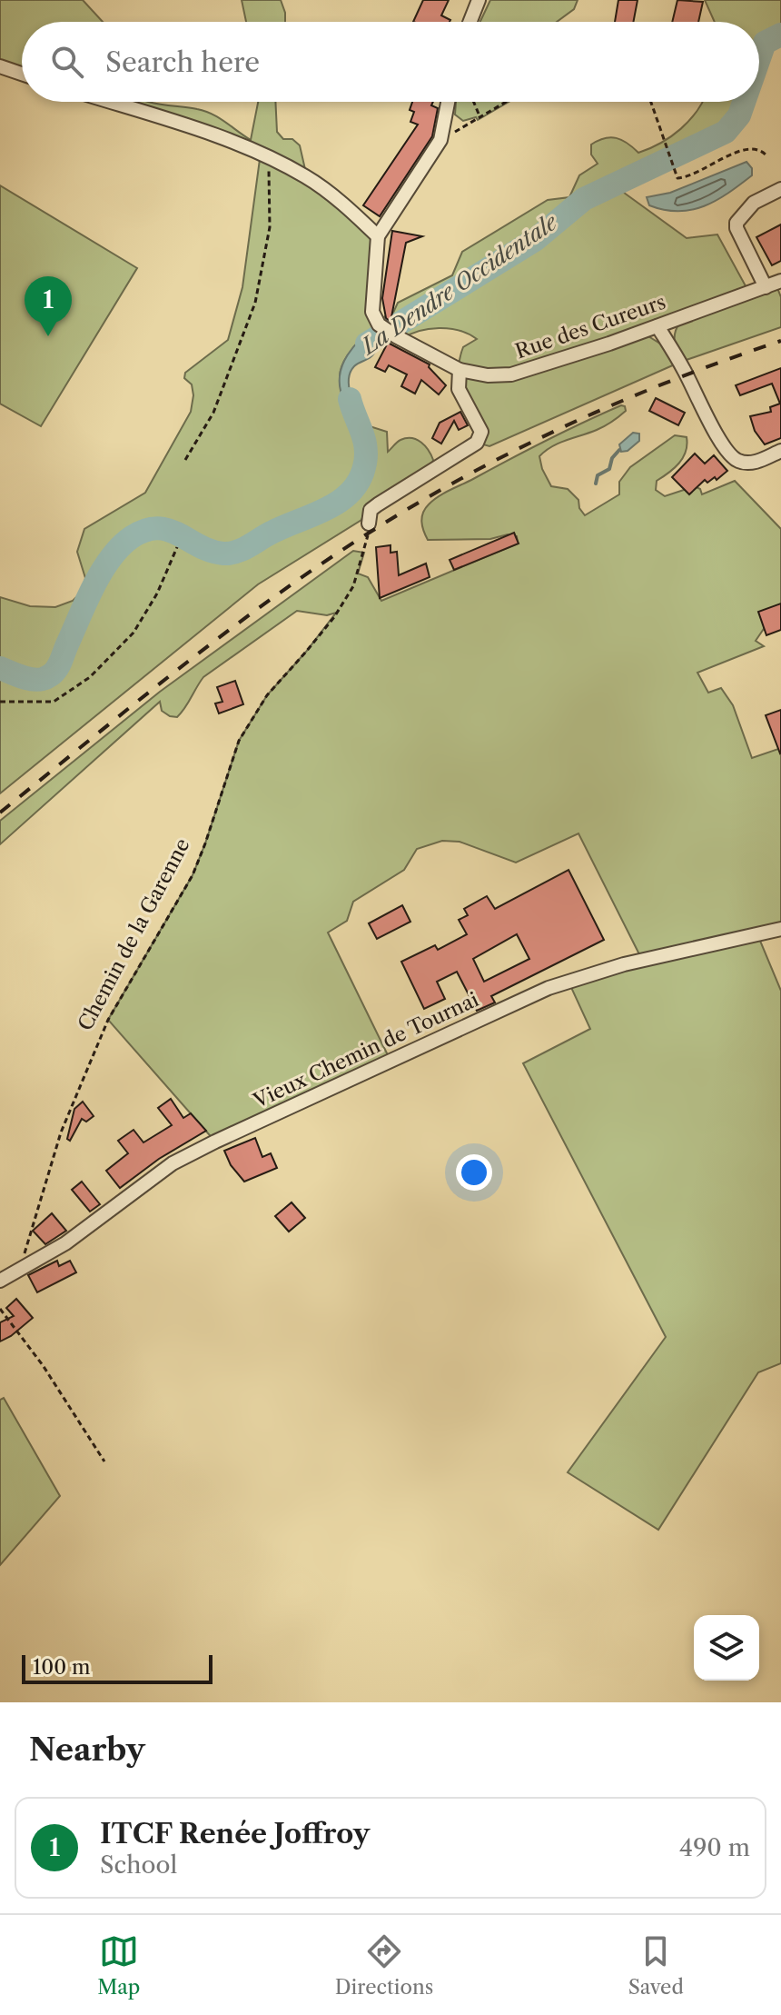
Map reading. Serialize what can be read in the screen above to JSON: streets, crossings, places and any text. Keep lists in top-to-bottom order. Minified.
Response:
{"streets":{"street":["Rue des Cureurs","Vieux Chemin de Tournai"],"path":["Chemin de la Garenne"]},"crossings":[["Chemin de la Garenne","Vieux Chemin de Tournai"]],"water":["La Dendre Occidentale"],"scale_bar":"100 m","page":{"search":"Search here","pins":"1","scale":"100 m","heading":"Nearby","list":[{"mark":"1","name":"ITCF Renée Joffroy","note":"School","value":"490 m"}],"nav":["Map","Directions","Saved"]}}
